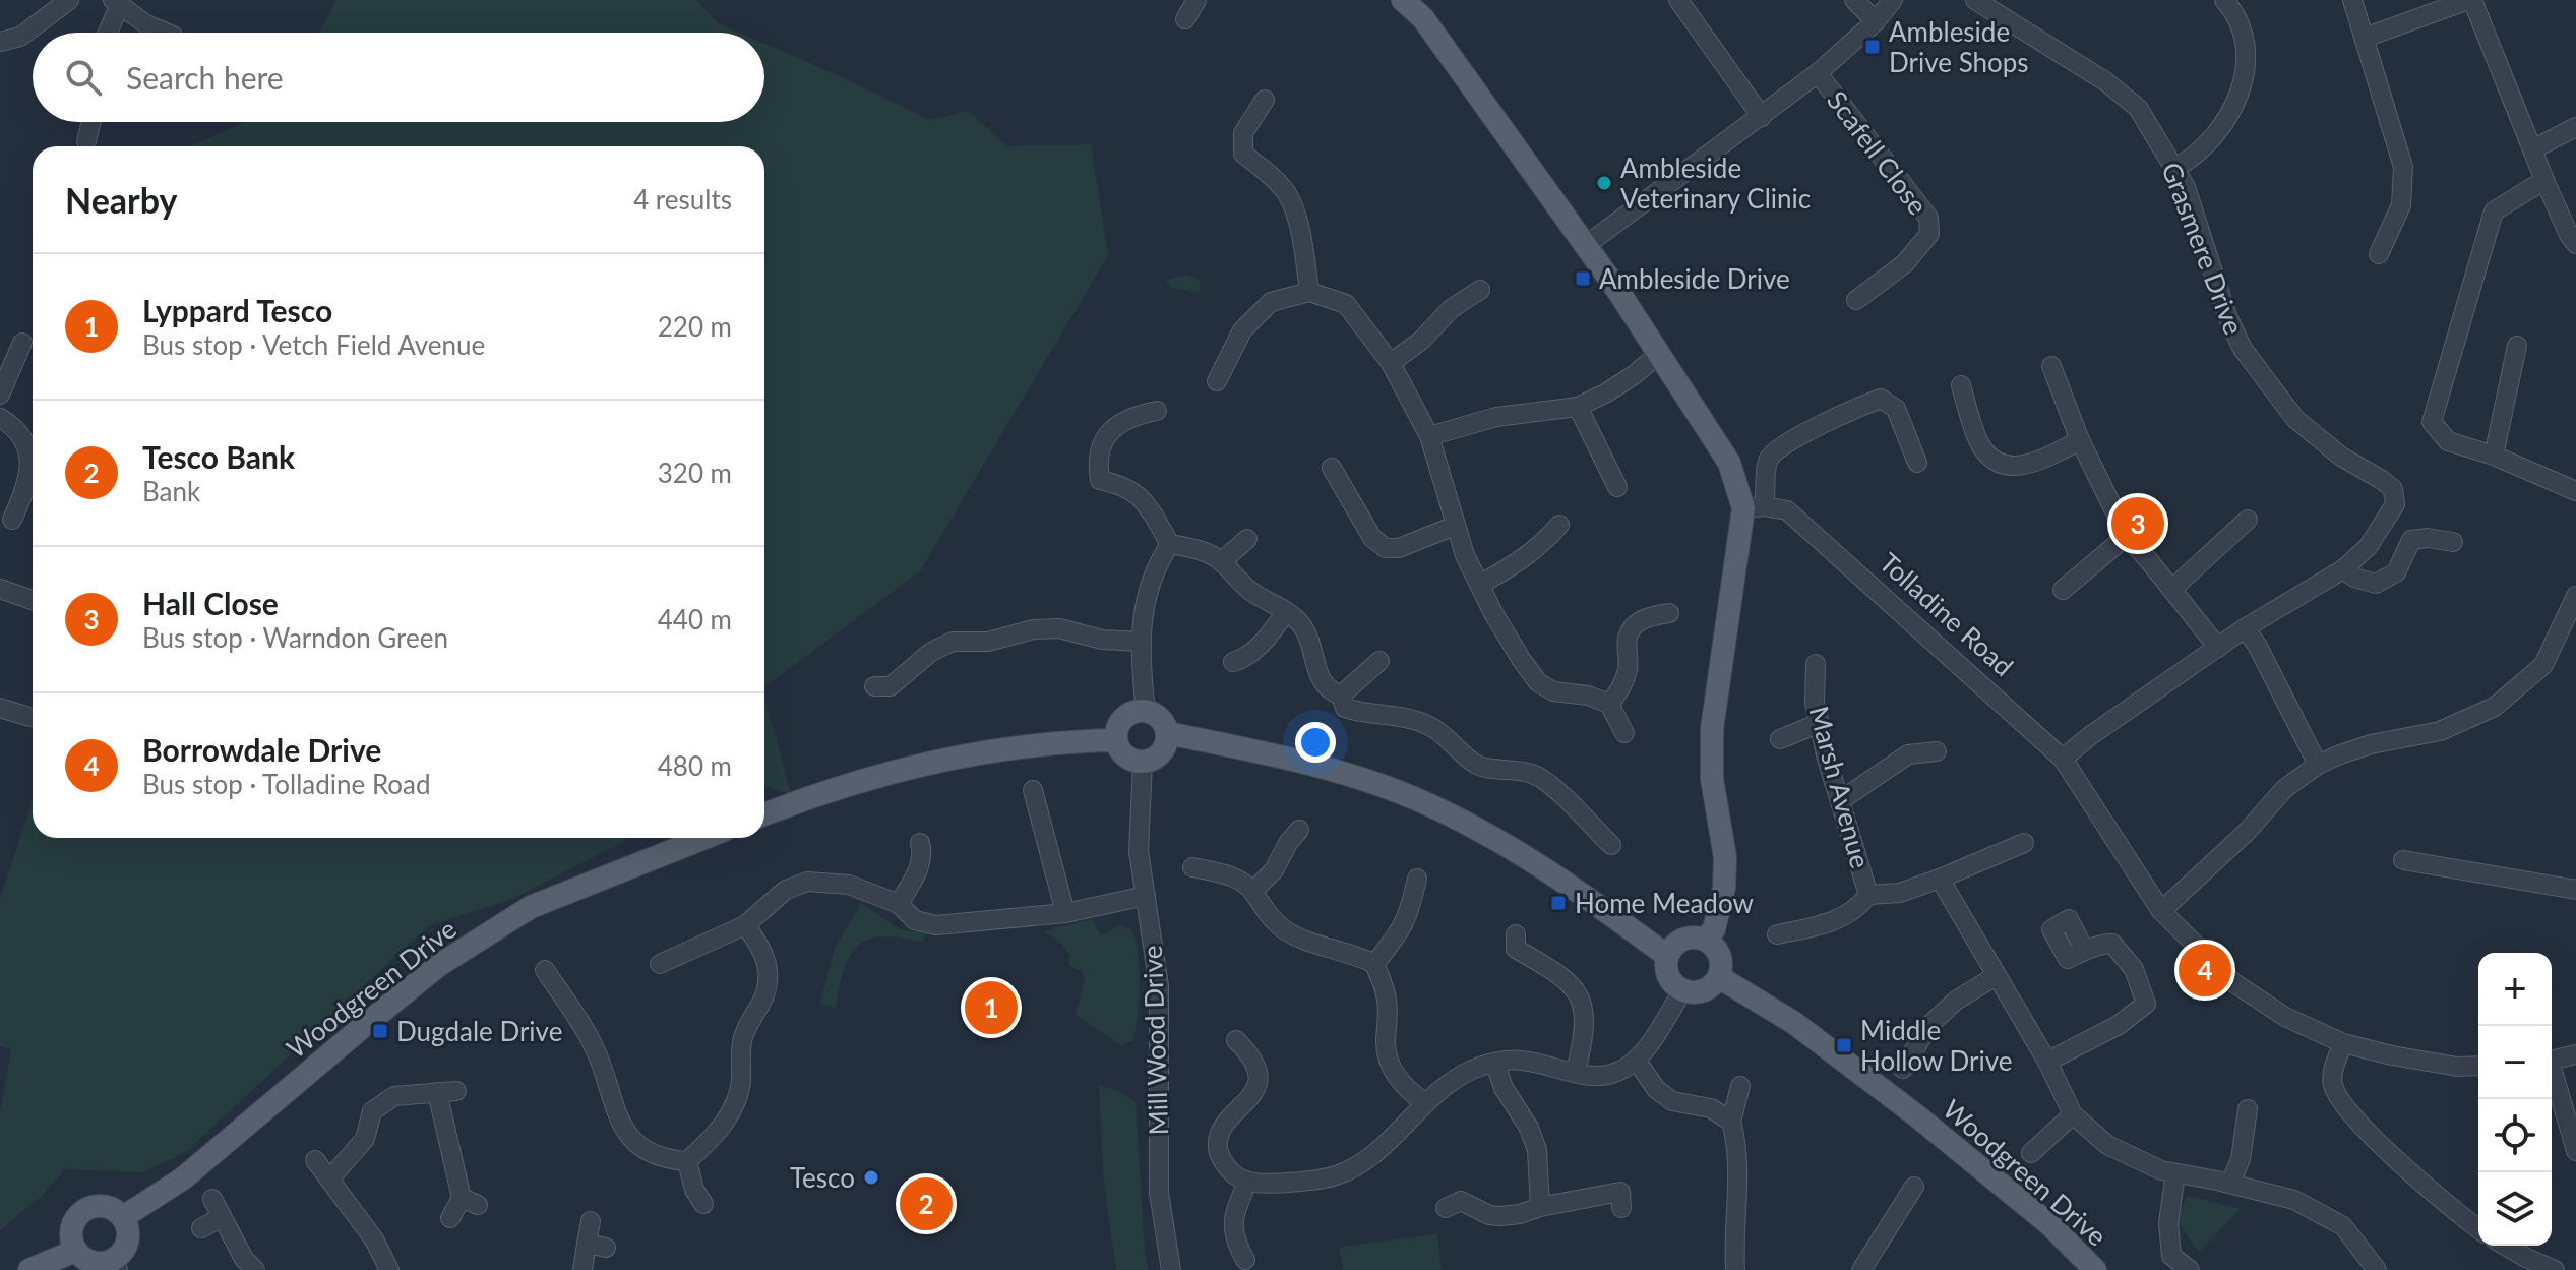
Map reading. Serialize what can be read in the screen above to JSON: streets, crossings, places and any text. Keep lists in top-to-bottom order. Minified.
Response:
{"streets":{"main road":["Woodgreen Drive"],"street":["Scafell Close","Grasmere Drive","Tolladine Road","Marsh Avenue","Mill Wood Drive"]},"places":{"transit":["Ambleside Drive Shops","Ambleside Drive","Home Meadow","Dugdale Drive","Middle Hollow Drive"],"other":["Ambleside Veterinary Clinic","Tesco"]},"page":{"search":"Search here","heading":["Nearby","4 results"],"list":[{"mark":"1","name":"Lyppard Tesco","note":"Bus stop · Vetch Field Avenue","value":"220 m"},{"mark":"2","name":"Tesco Bank","note":"Bank","value":"320 m"},{"mark":"3","name":"Hall Close","note":"Bus stop · Warndon Green","value":"440 m"},{"mark":"4","name":"Borrowdale Drive","note":"Bus stop · Tolladine Road","value":"480 m"}],"pins":["3","4","1","2"],"map_buttons":["+","−"]}}
